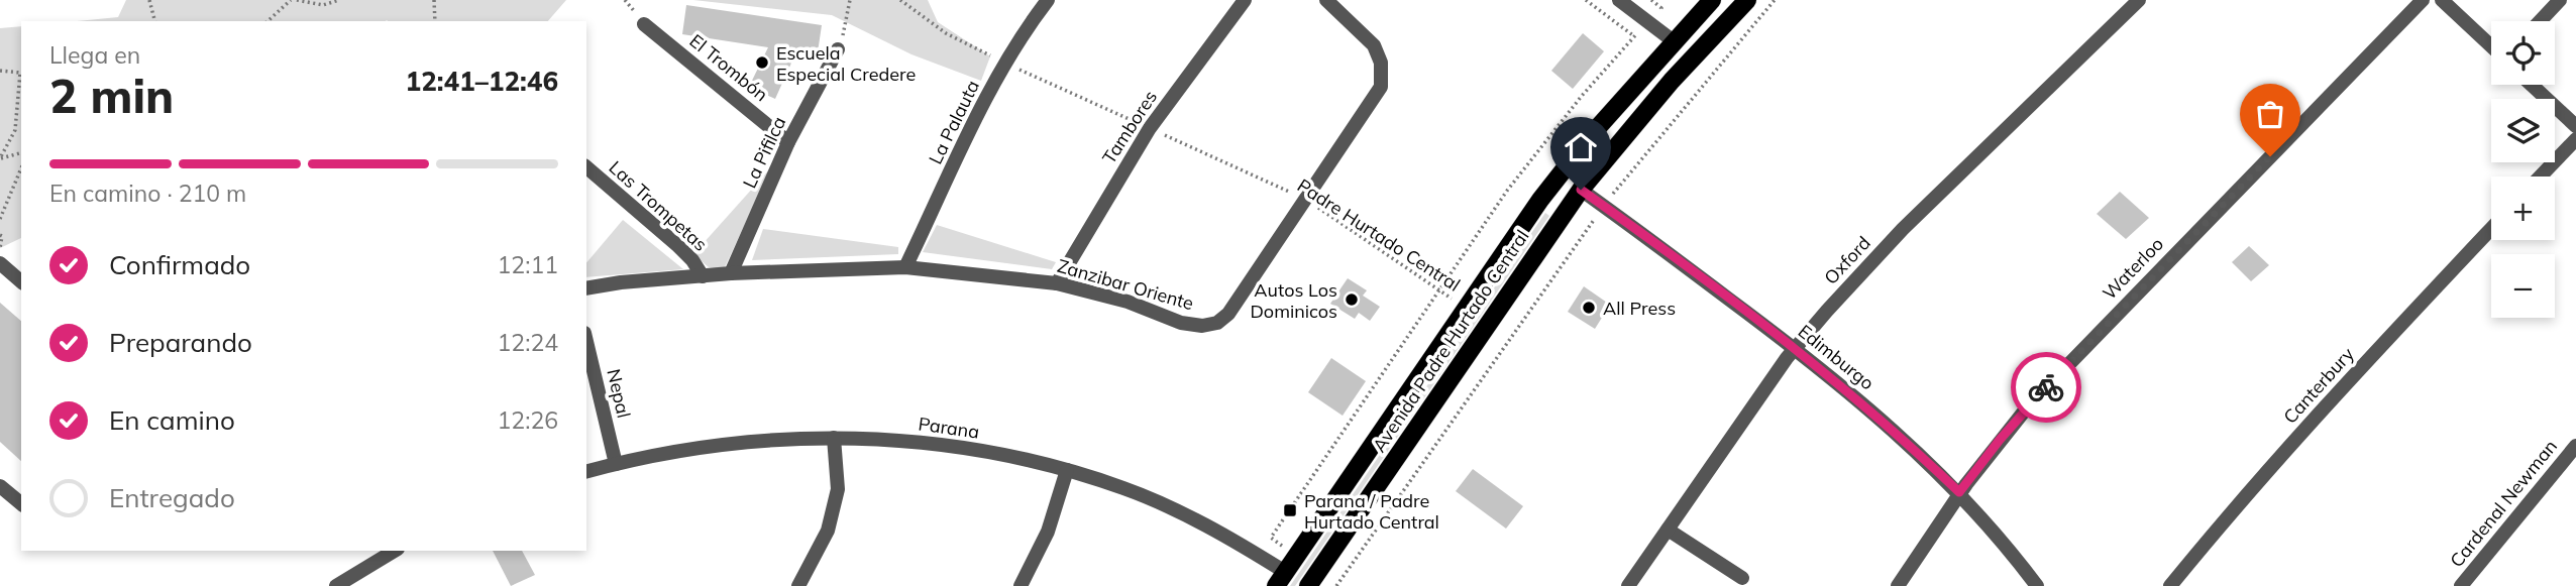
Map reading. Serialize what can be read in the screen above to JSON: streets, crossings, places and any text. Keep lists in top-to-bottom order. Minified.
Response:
{"streets":{"main road":["Avenida Padre Hurtado Central"],"street":["El Trombón","La Palauta","Tambores","La Pifilca","Las Trompetas","Oxford","Waterloo","Zanzibar Oriente","Edimburgo","Canterbury","Nepal","Parana","Cardenal Newman"],"path":["Padre Hurtado Central"]},"crossings":[["El Trombón","La Pifilca"],["La Palauta","Padre Hurtado Central"],["La Palauta","Zanzibar Oriente"],["Tambores","Padre Hurtado Central"],["Tambores","Zanzibar Oriente"],["La Pifilca","Zanzibar Oriente"],["Las Trompetas","Zanzibar Oriente"],["Padre Hurtado Central","Zanzibar Oriente"],["Padre Hurtado Central","Avenida Padre Hurtado Central"],["Oxford","Edimburgo"],["Waterloo","Edimburgo"],["Avenida Padre Hurtado Central","Edimburgo"],["Avenida Padre Hurtado Central","Parana"],["Nepal","Parana"]],"places":{"other":["Escuela Especial Credere","Autos Los Dominicos","All Press"],"transit":["Parana / Padre Hurtado Central"]},"page":{"map_buttons":["+","−"],"heading":["2 min","Llega en","12:41–12:46"],"bar":"En camino · 210 m","list":[["Confirmado","12:11"],["Preparando","12:24"],["En camino","12:26"],"Entregado"]}}
